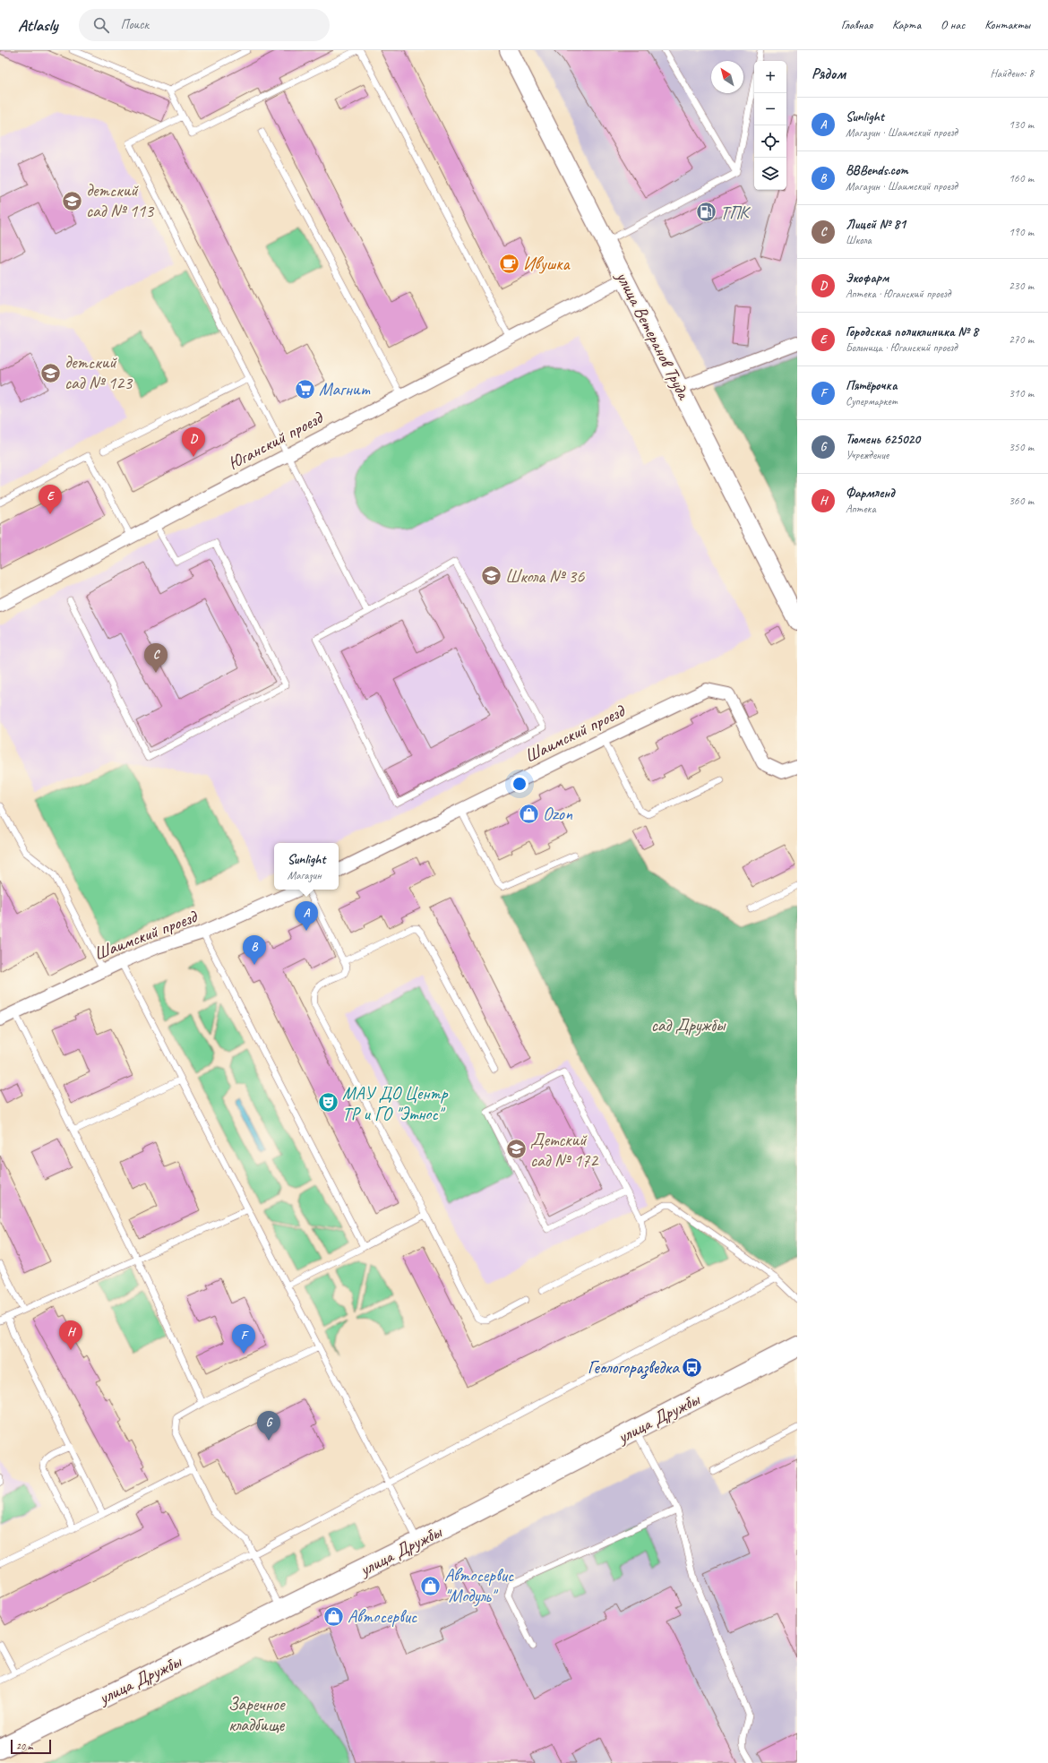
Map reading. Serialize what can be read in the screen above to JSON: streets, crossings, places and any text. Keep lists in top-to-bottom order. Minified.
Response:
{"streets":{"main road":["улица Ветеранов Труда","улица Дружбы"],"street":["Юганский проезд","Шаимский проезд"]},"crossings":[["улица Ветеранов Труда","Юганский проезд"]],"parks":["сад Дружбы","Заречное кладбище"],"places":{"school or university":["детский сад № 113","детский сад № 123","Школа № 36","Детский сад № 172"],"fuel station":["ТПК"],"cafe":["Ивушка"],"supermarket":["Магнит"],"shop":["Ozon","Автосервис \"Модуль\"","Автосервис"],"theatre":["МАУ ДО Центр ТР и ГО \"Этнос\""],"bus stop":["Геологоразведка"]},"scale_bar":"20 m","north":"top left","page":{"header":"Atlasly","search":"Поиск","nav":["Главная","Карта","О нас","Контакты"],"heading":["Рядом","Найдено: 8"],"map_buttons":["+","−"],"list":[{"mark":"A","name":"Sunlight","note":"Магазин · Шаимский проезд","value":"130 m"},{"mark":"B","name":"BBBends.com","note":"Магазин · Шаимский проезд","value":"160 m"},{"mark":"C","name":"Лицей № 81","note":"Школа","value":"190 m"},{"mark":"D","name":"Экофарм","note":"Аптека · Юганский проезд","value":"230 m"},{"mark":"E","name":"Городская поликлиника № 8","note":"Больница · Юганский проезд","value":"270 m"},{"mark":"F","name":"Пятёрочка","note":"Супермаркет","value":"310 m"},{"mark":"G","name":"Тюмень 625020","note":"Учреждение","value":"350 m"},{"mark":"H","name":"Фармленд","note":"Аптека","value":"360 m"}],"pins":["D","E","C","A","B","H","F","G"],"popup":["Sunlight","Магазин"],"scale":"20 m"}}
